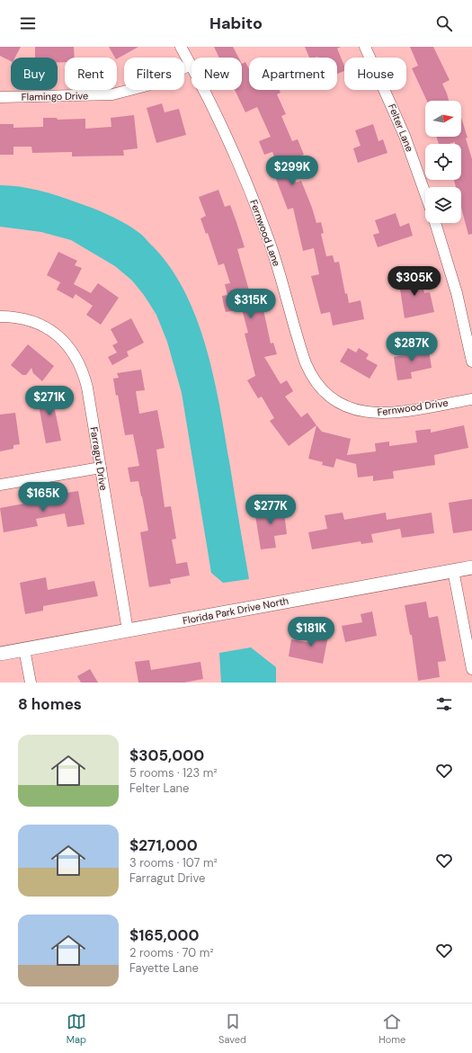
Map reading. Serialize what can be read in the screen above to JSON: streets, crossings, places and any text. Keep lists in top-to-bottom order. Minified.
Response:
{"streets":{"street":["Flamingo Drive","Felter Lane","Fernwood Lane","Fernwood Drive","Farragut Drive","Florida Park Drive North"]},"crossings":[["Flamingo Drive","Fernwood Lane"],["Fernwood Lane","Fernwood Drive"],["Farragut Drive","Florida Park Drive North"]],"north":"right","page":{"header":"Habito","chip":["Buy","Rent","Filters","New","Apartment","House"],"price":["$299K","$305K","$315K","$287K","$271K","$165K","$277K","$181K"],"heading":"8 homes","list":[{"name":"$305,000","note":"5 rooms · 123 m² · Felter Lane"},{"name":"$271,000","note":"3 rooms · 107 m² · Farragut Drive"},{"name":"$165,000","note":"2 rooms · 70 m² · Fayette Lane"}],"tabs":["Map","Saved","Home"]}}
